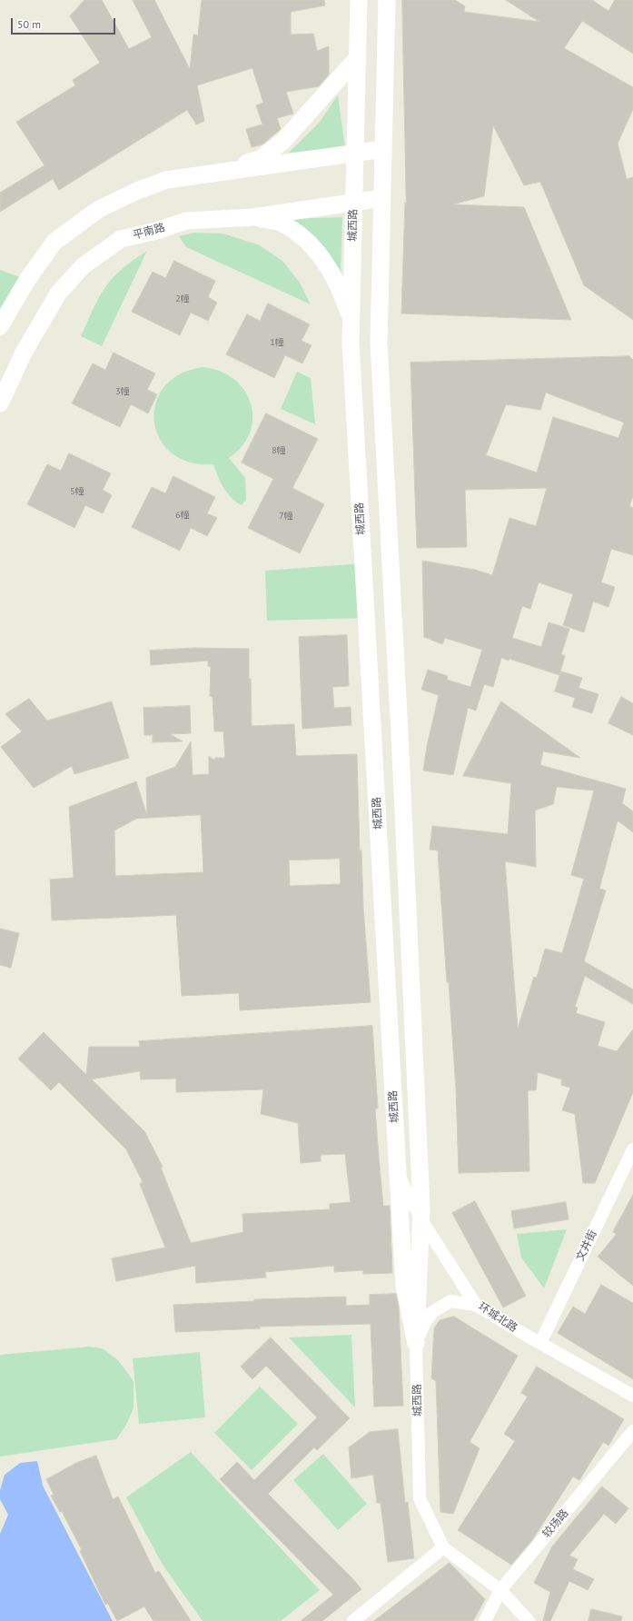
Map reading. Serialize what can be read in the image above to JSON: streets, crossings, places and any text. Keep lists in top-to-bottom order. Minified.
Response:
{"streets":{"main road":["城西路","平南路"],"street":["文井街","环城北路","较场路"]},"crossings":[["城西路","平南路"],["城西路","环城北路"],["城西路","较场路"],["文井街","环城北路"]],"house_numbers":["2幢","1幢","3幢","8幢","5幢","6幢","7幢"],"scale_bar":"50 m"}
